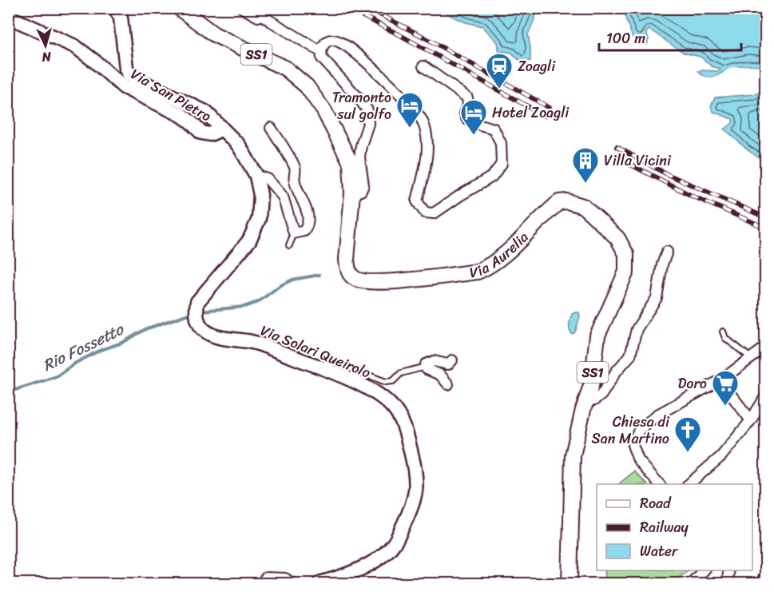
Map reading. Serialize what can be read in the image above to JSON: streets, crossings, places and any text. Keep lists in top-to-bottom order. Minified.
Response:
{"streets":{"main road":["SS1","Via Aurelia"],"street":["Via San Pietro","Via Solari Queirolo"]},"crossings":[["Via San Pietro","Via Solari Queirolo"]],"water":["Rio Fossetto"],"places":{"station":["Zoagli"],"hotel":["Tramonto sul golfo","Hotel Zoagli"],"building":["Villa Vicini"],"supermarket":["Doro"],"church":["Chiesa di San Martino"]},"legend":["Road","Railway","Water"],"scale_bar":"100 m","north":"bottom"}
